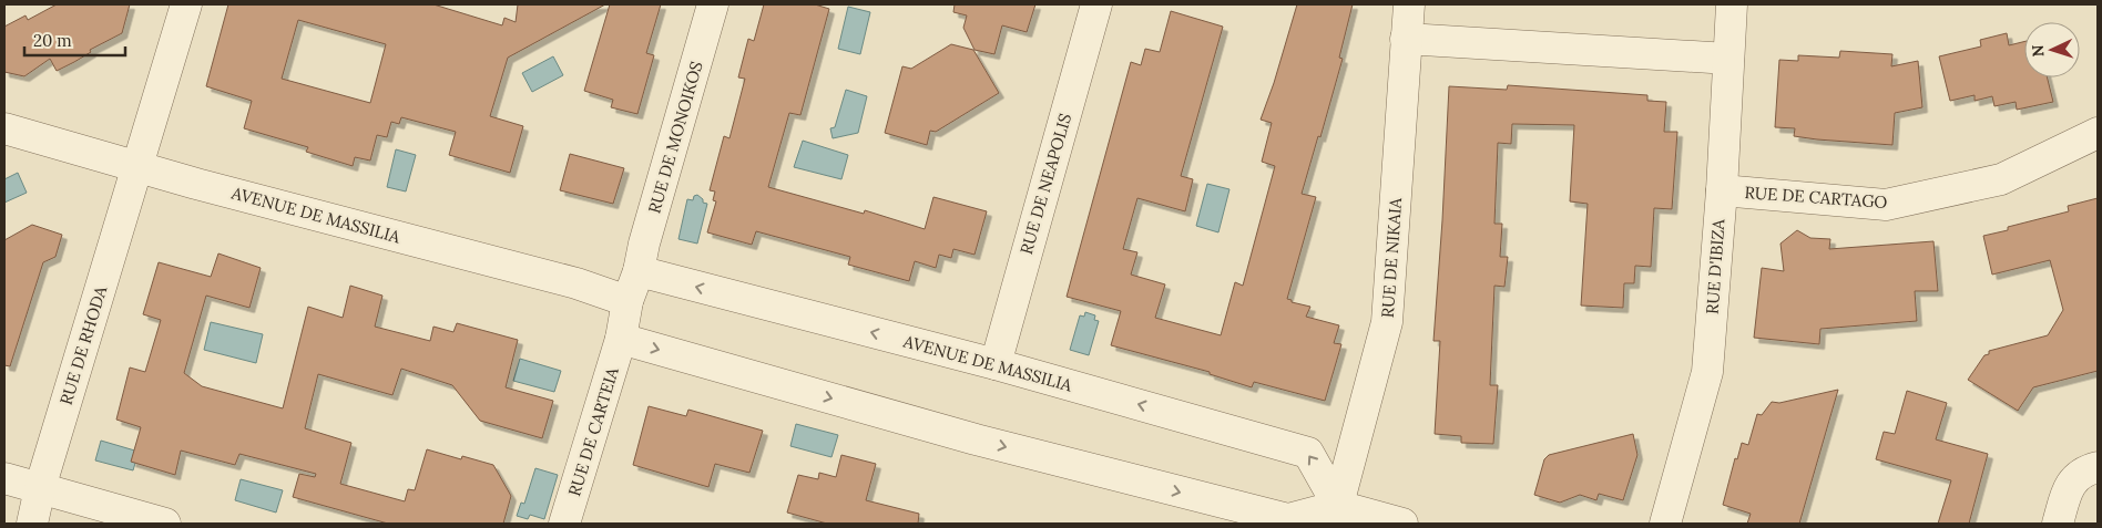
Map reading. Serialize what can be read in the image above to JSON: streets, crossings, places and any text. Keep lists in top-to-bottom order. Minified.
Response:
{"streets":{"street":["RUE DE MONOIKOS","RUE DE NEAPOLIS","RUE DE CARTAGO","AVENUE DE MASSILIA","RUE DE NIKAIA","RUE D'IBIZA","RUE DE RHODA","RUE DE CARTEIA"]},"crossings":[["RUE DE MONOIKOS","AVENUE DE MASSILIA"],["RUE DE NEAPOLIS","AVENUE DE MASSILIA"],["RUE DE CARTAGO","RUE D'IBIZA"],["AVENUE DE MASSILIA","RUE DE NIKAIA"],["AVENUE DE MASSILIA","RUE DE RHODA"]],"scale_bar":"20 m","north":"left"}
